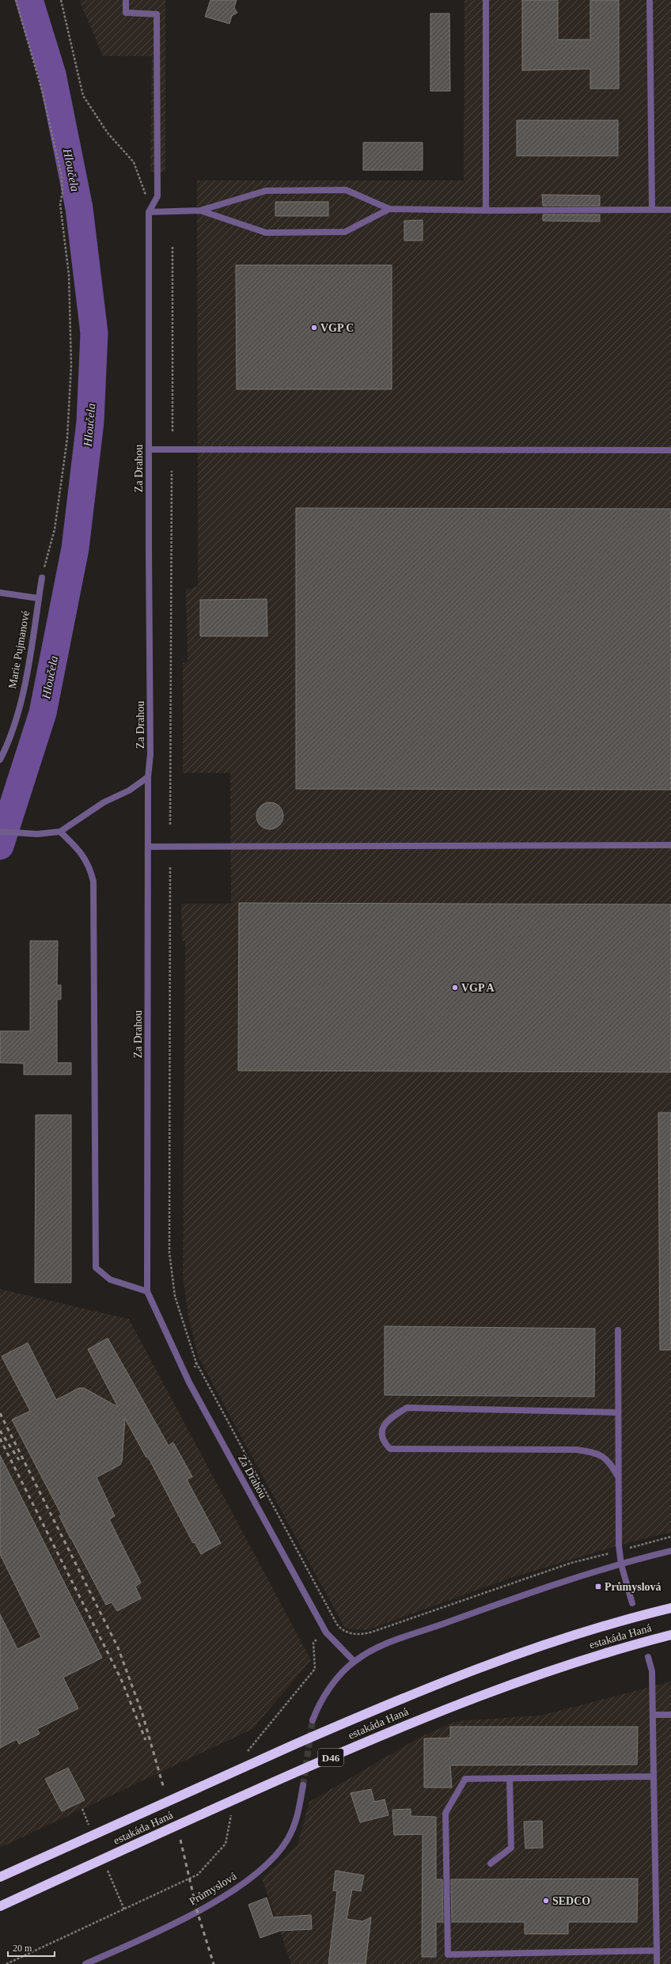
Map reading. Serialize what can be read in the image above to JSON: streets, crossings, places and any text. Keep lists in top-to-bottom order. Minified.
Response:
{"streets":{"highway":["estakáda Haná","D46"],"street":["Za Drahou","Marie Pujmanové","Průmyslová"]},"water":["Hloučela"],"places":{"other":["VGP C","VGP A","SEDCO"],"transit":["Průmyslová"]},"scale_bar":"20 m"}
